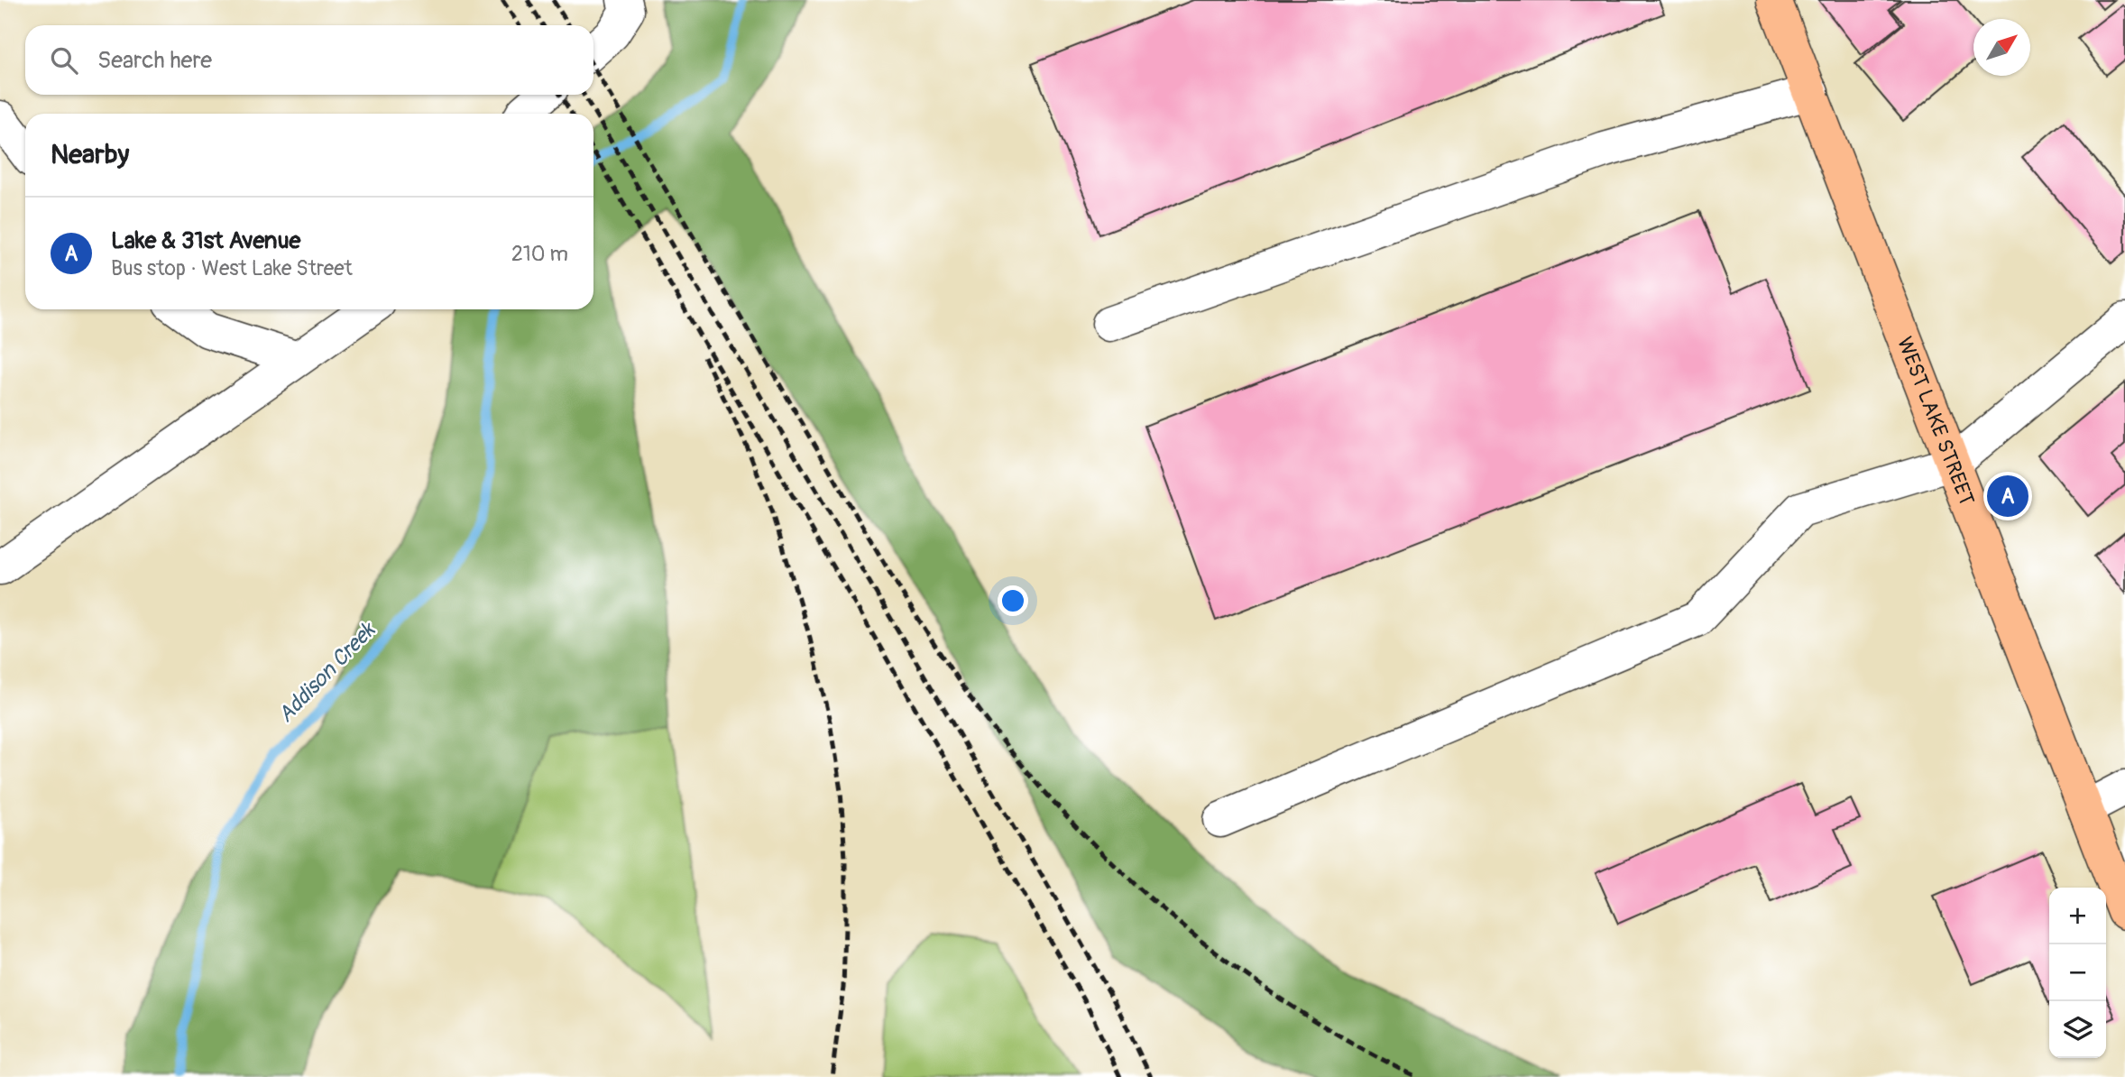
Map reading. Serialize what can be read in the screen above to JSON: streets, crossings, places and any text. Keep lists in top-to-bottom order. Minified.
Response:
{"streets":{"main road":["WEST LAKE STREET"]},"water":["Addison Creek"],"north":"top right","page":{"search":"Search here","heading":"Nearby","list":[{"mark":"A","name":"Lake & 31st Avenue","note":"Bus stop · West Lake Street","value":"210 m"}],"pins":"A","map_buttons":["+","−"]}}
